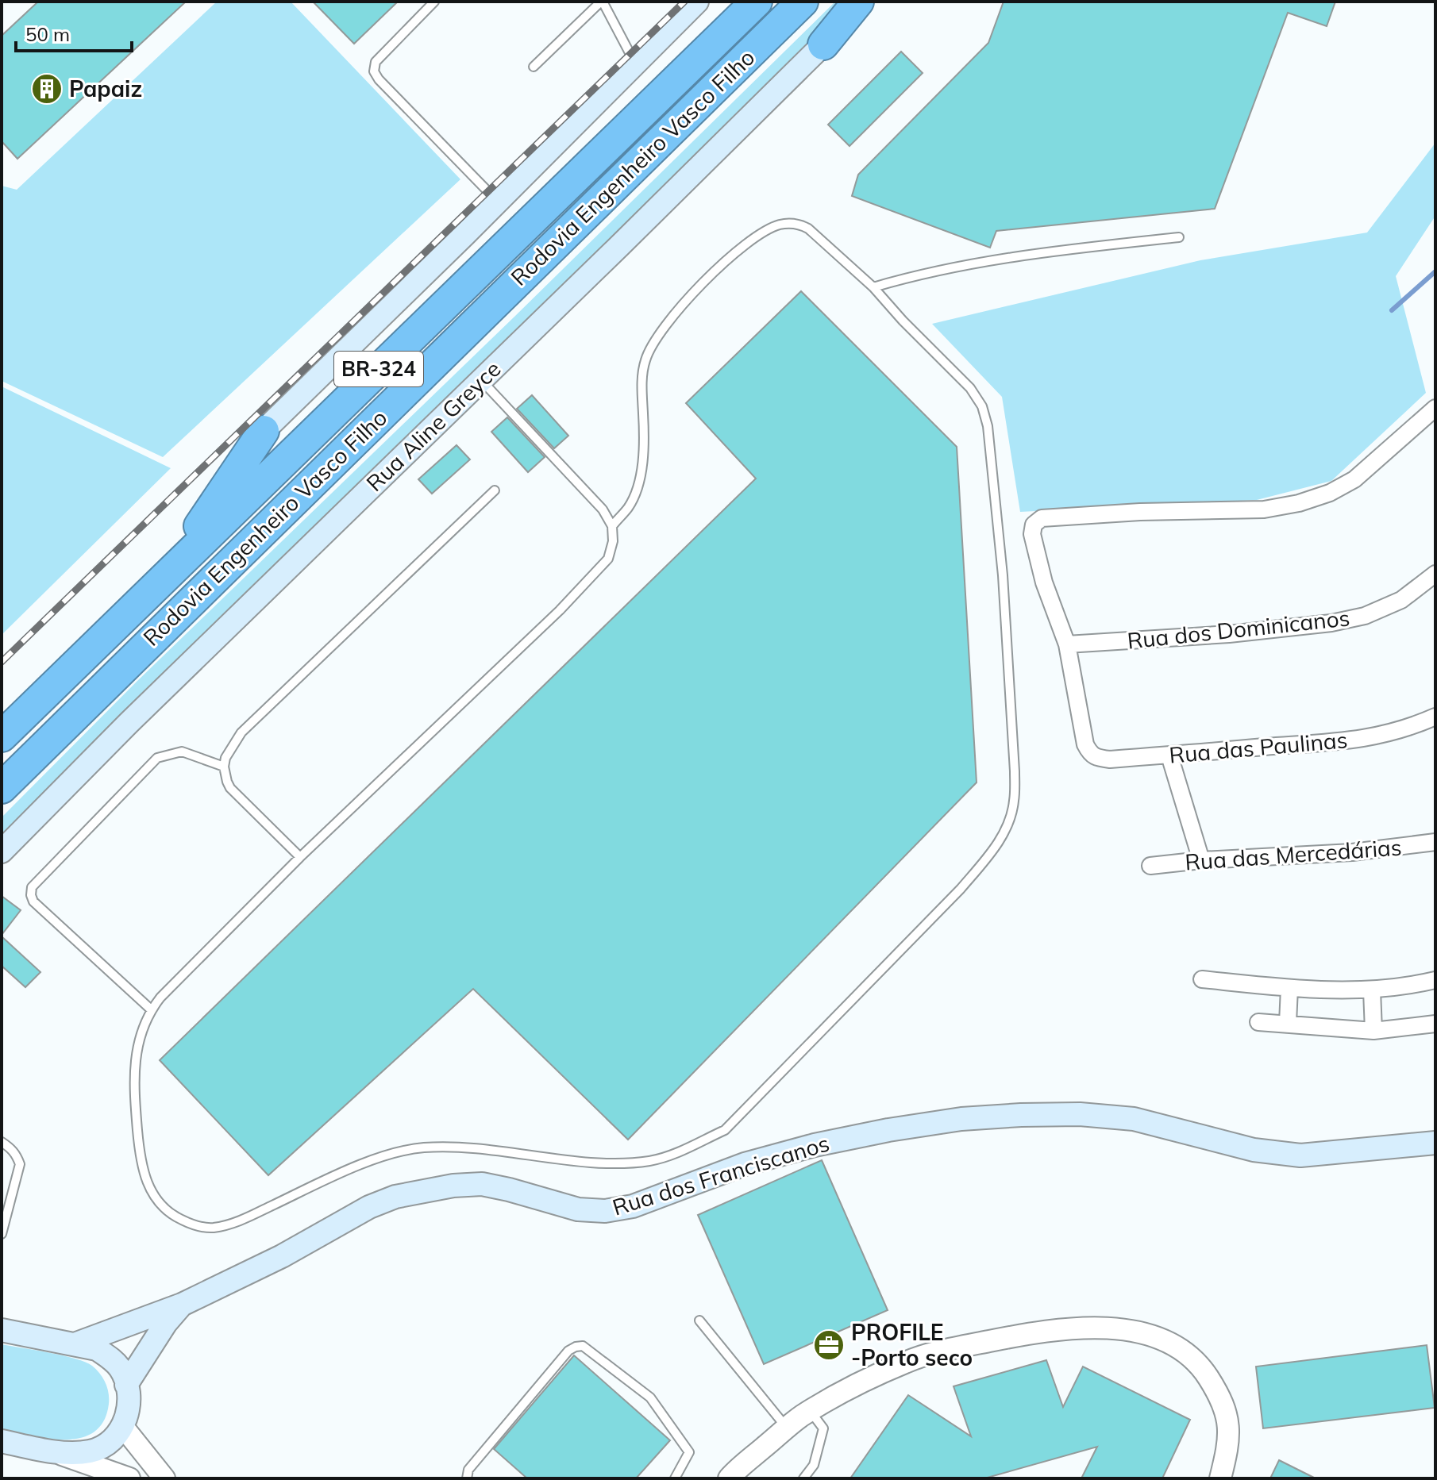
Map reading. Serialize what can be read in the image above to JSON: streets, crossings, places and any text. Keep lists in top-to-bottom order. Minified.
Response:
{"streets":{"highway":["Rodovia Engenheiro Vasco Filho","BR-324"],"main road":["Rua Aline Greyce","Rua dos Franciscanos"],"street":["Rua dos Dominicanos","Rua das Paulinas","Rua das Mercedárias"]},"crossings":[["Rua dos Dominicanos","Rua das Paulinas"]],"places":{"building":["Papaiz"],"office":["PROFILE -Porto seco"]},"scale_bar":"50 m"}
